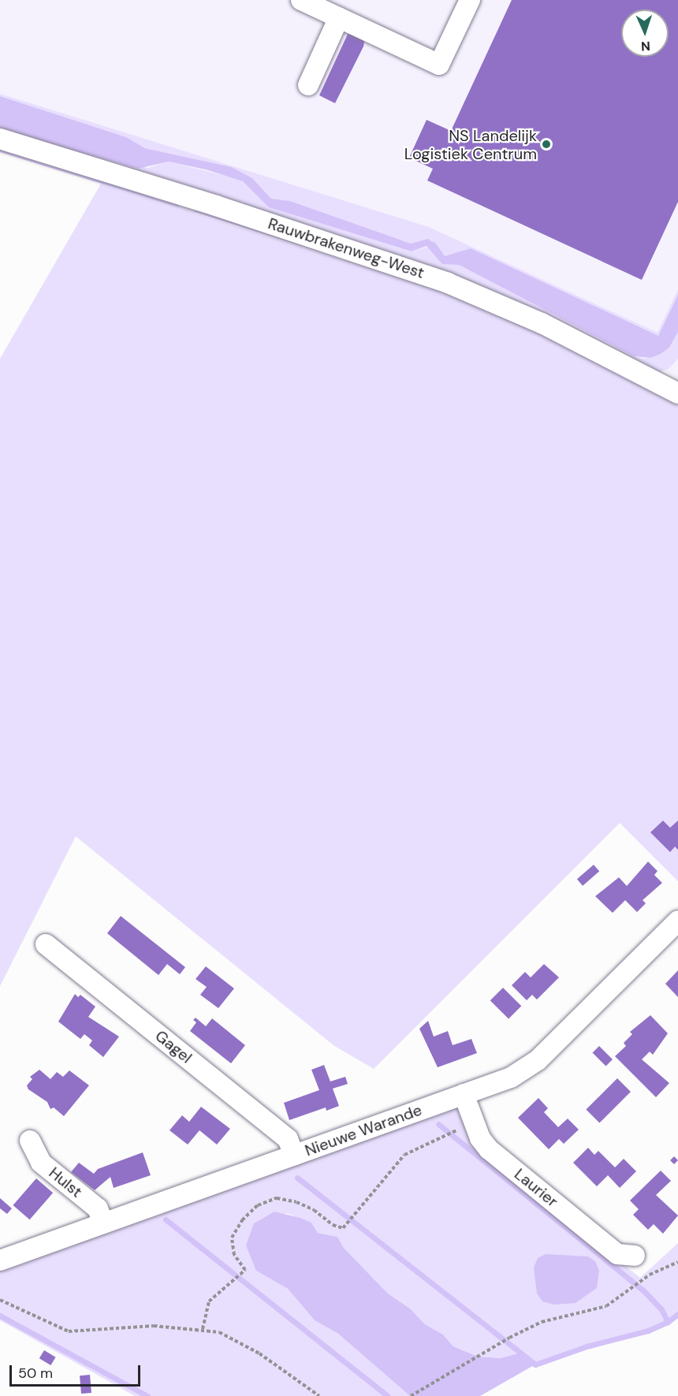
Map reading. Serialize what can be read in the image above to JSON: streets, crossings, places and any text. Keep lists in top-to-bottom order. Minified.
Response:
{"streets":{"street":["Rauwbrakenweg-West","Gagel","Nieuwe Warande","Hulst","Laurier"]},"crossings":[["Gagel","Nieuwe Warande"],["Nieuwe Warande","Hulst"],["Nieuwe Warande","Laurier"]],"places":["NS Landelijk Logistiek Centrum"],"scale_bar":"50 m","north":"bottom"}
